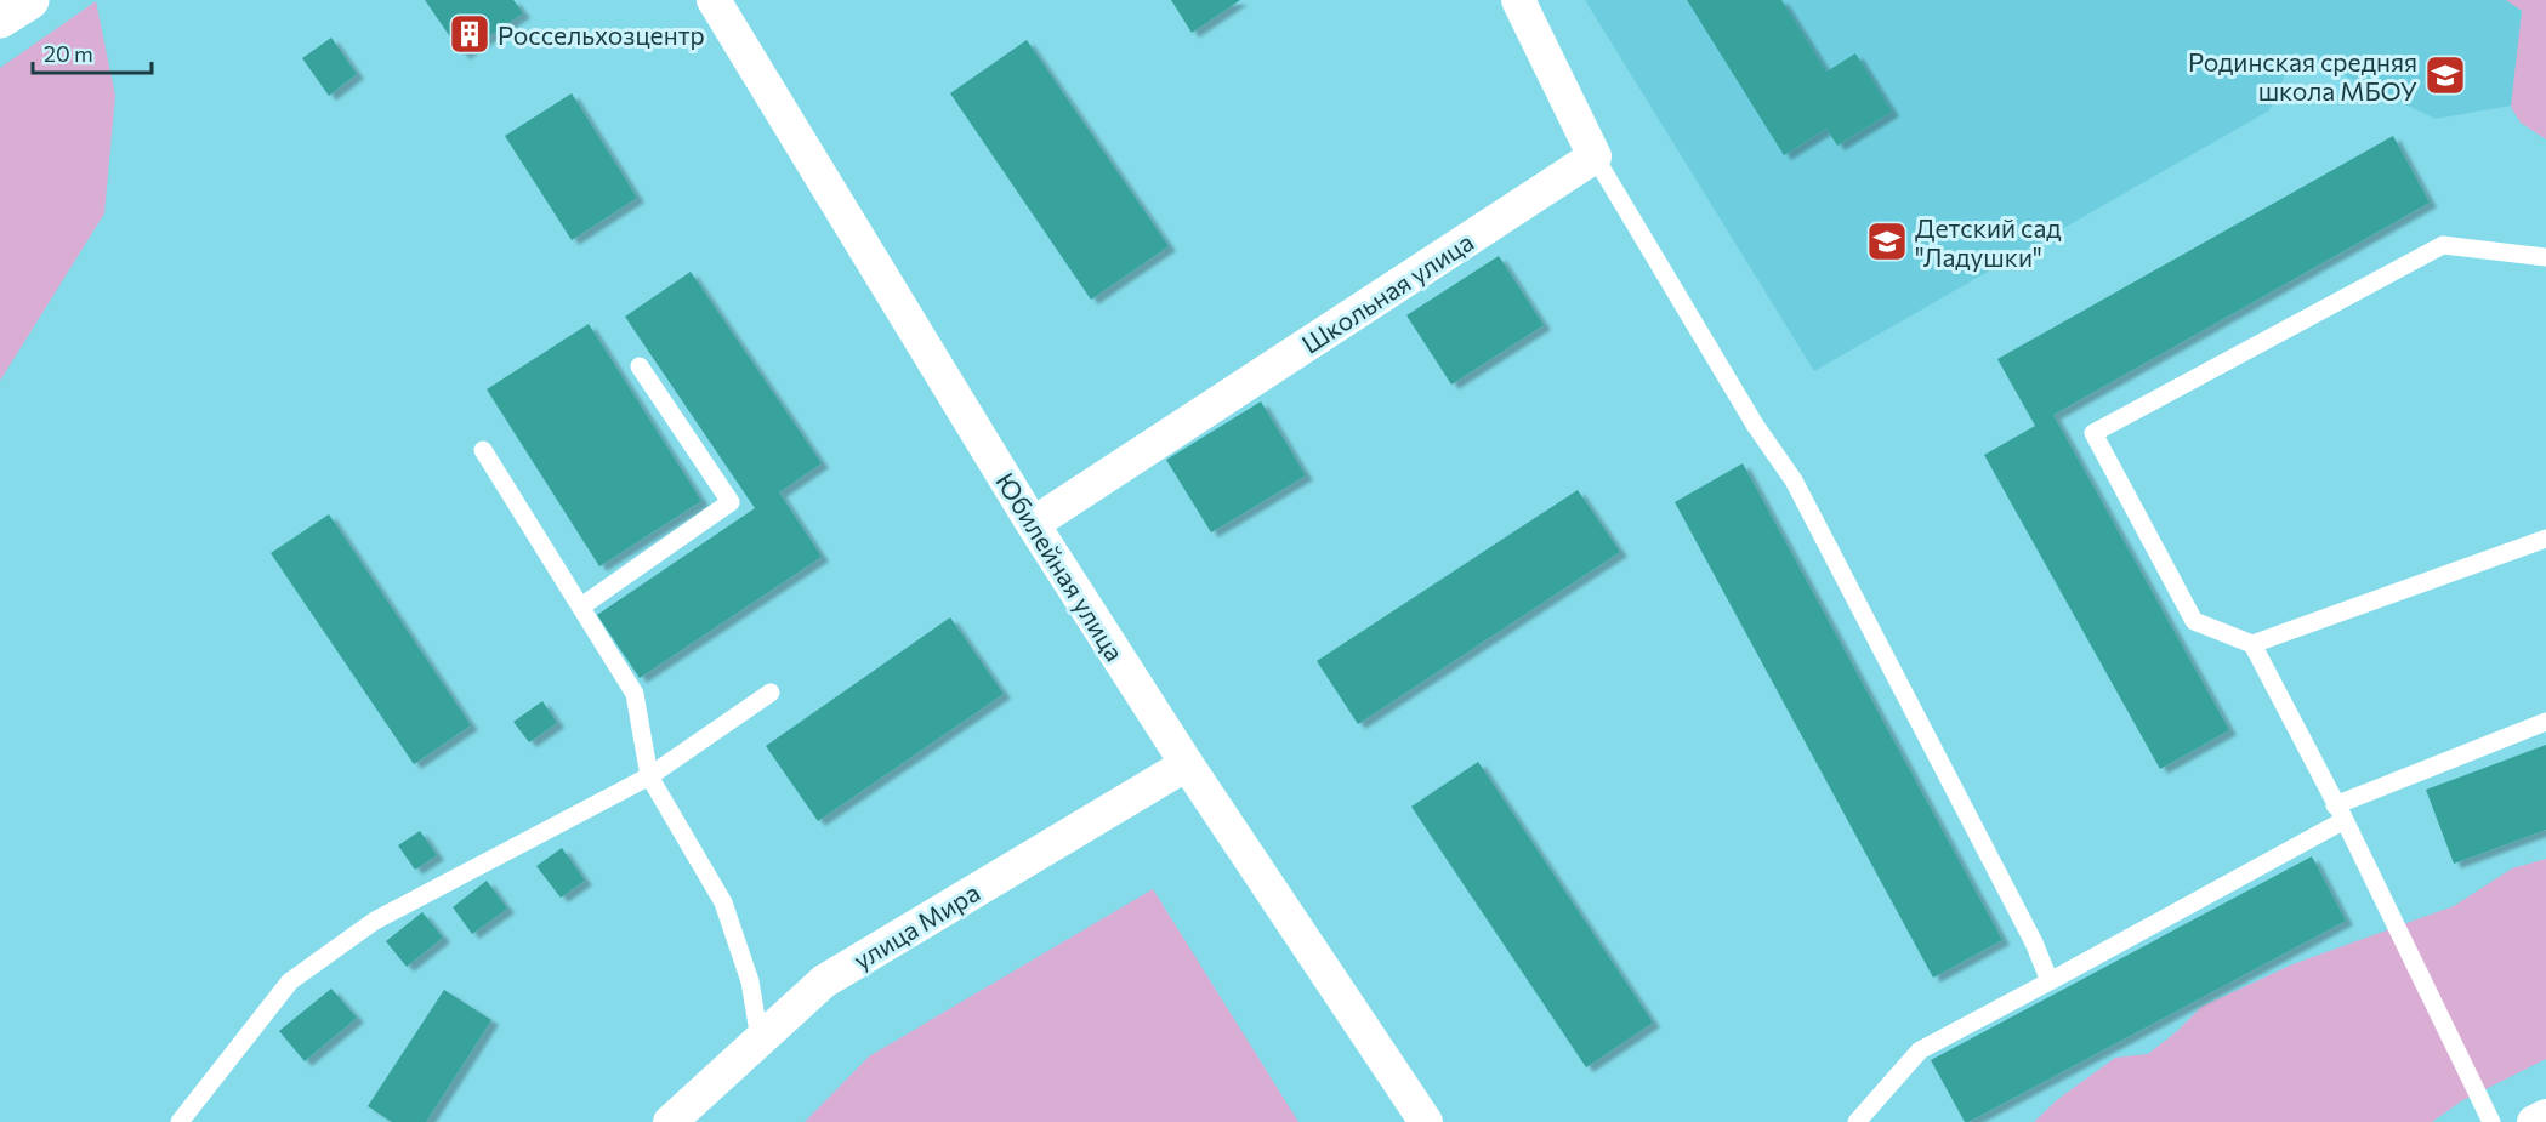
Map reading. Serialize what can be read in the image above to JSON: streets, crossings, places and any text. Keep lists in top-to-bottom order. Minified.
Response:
{"streets":{"street":["Школьная улица","Юбилейная улица","улица Мира"]},"crossings":[["Школьная улица","Юбилейная улица"],["Юбилейная улица","улица Мира"]],"places":{"building":["Россельхозцентр"],"school or university":["Родинская средняя школа МБОУ","Детский сад \"Ладушки\""]},"scale_bar":"20 m"}
